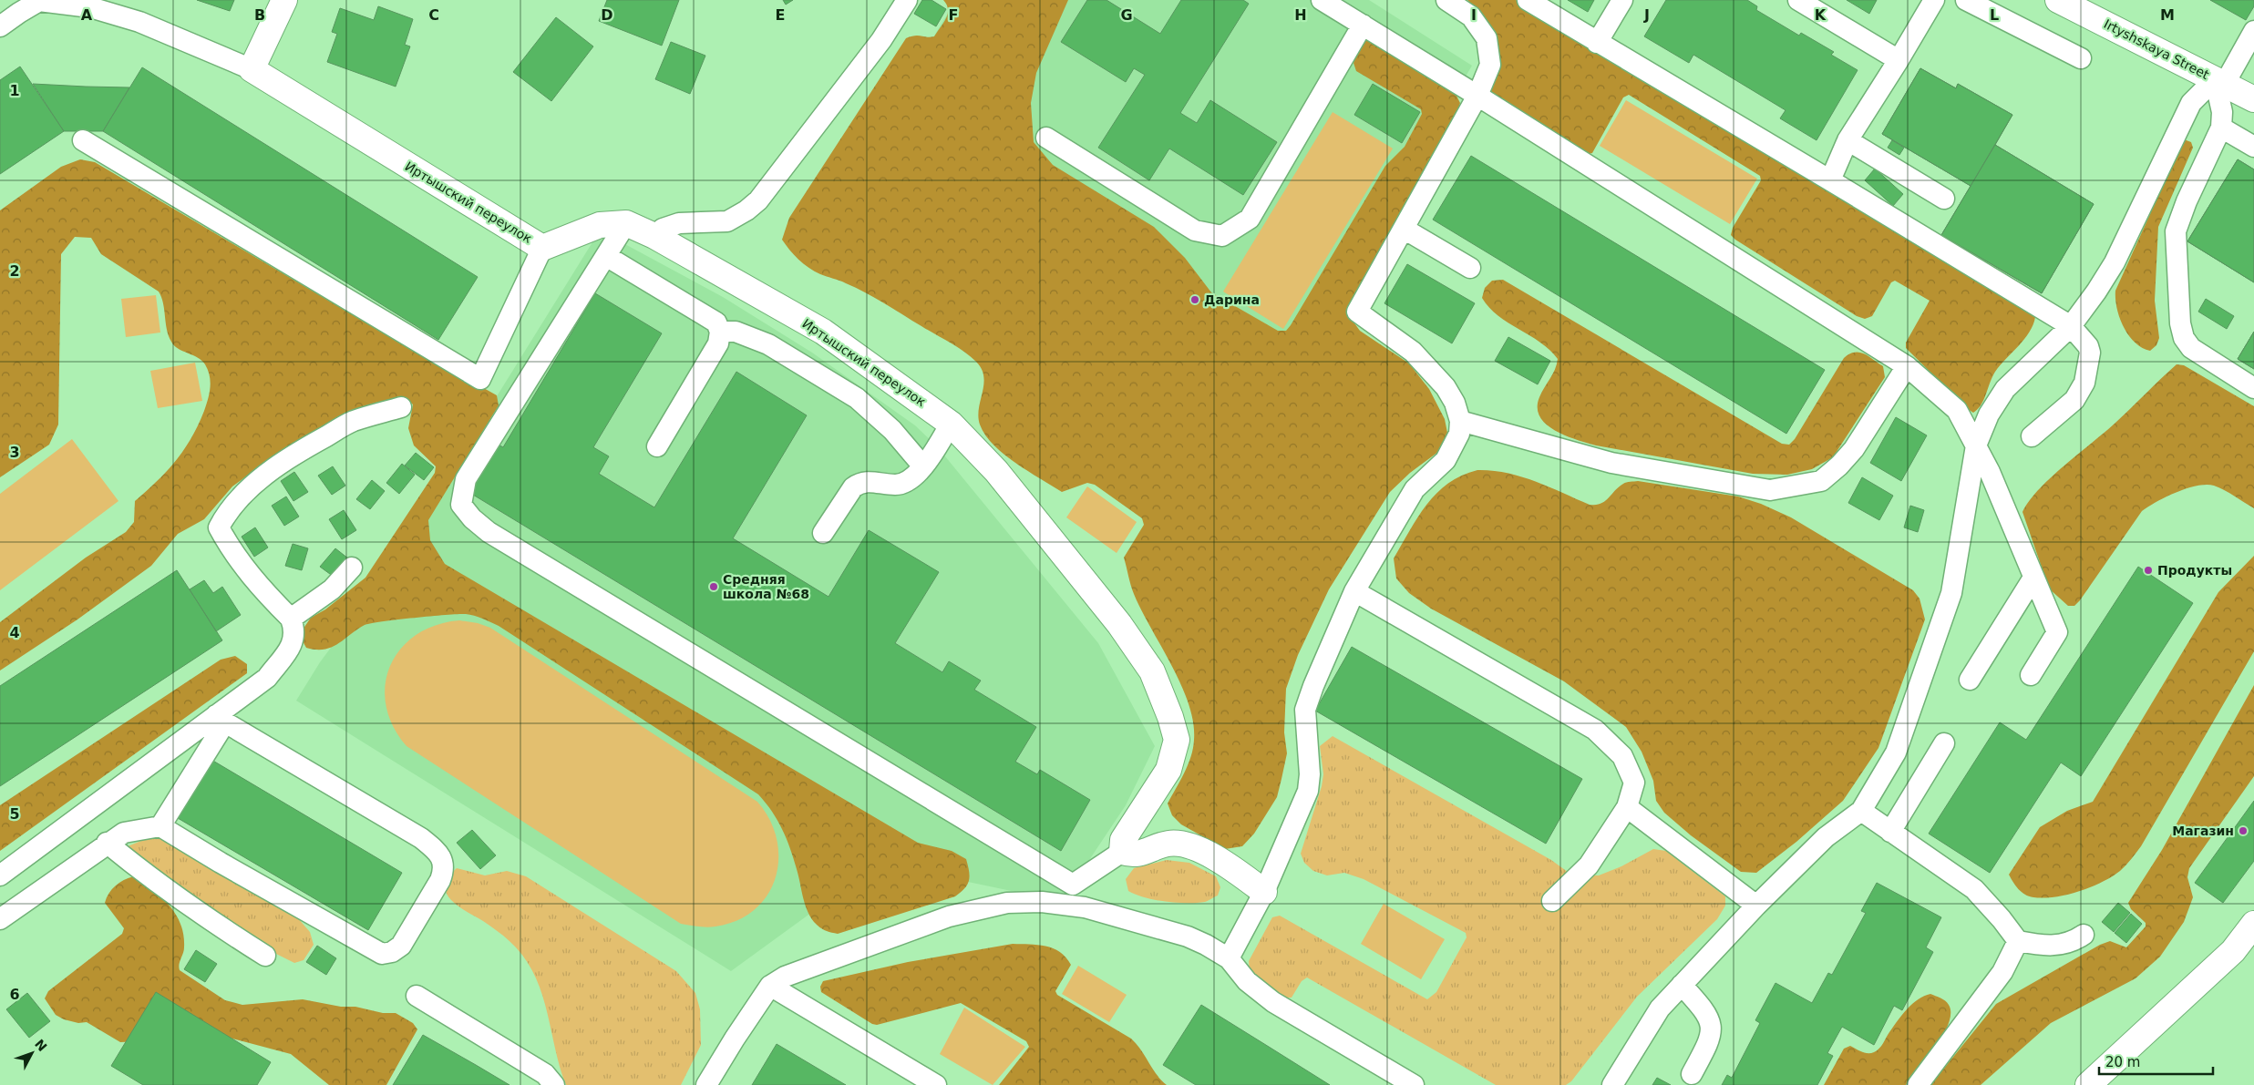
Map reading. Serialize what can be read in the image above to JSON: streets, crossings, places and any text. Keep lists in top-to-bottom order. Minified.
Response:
{"streets":{"street":["Irtyshskaya Street","Иртышский переулок"]},"places":["Дарина","Продукты","Средняя школа №68","Магазин"],"scale_bar":"20 m","north":"top right","grid":{"columns":["A","B","C","D","E","F","G","H","I","J","K","L","M"],"rows":["1","2","3","4","5","6"]}}
